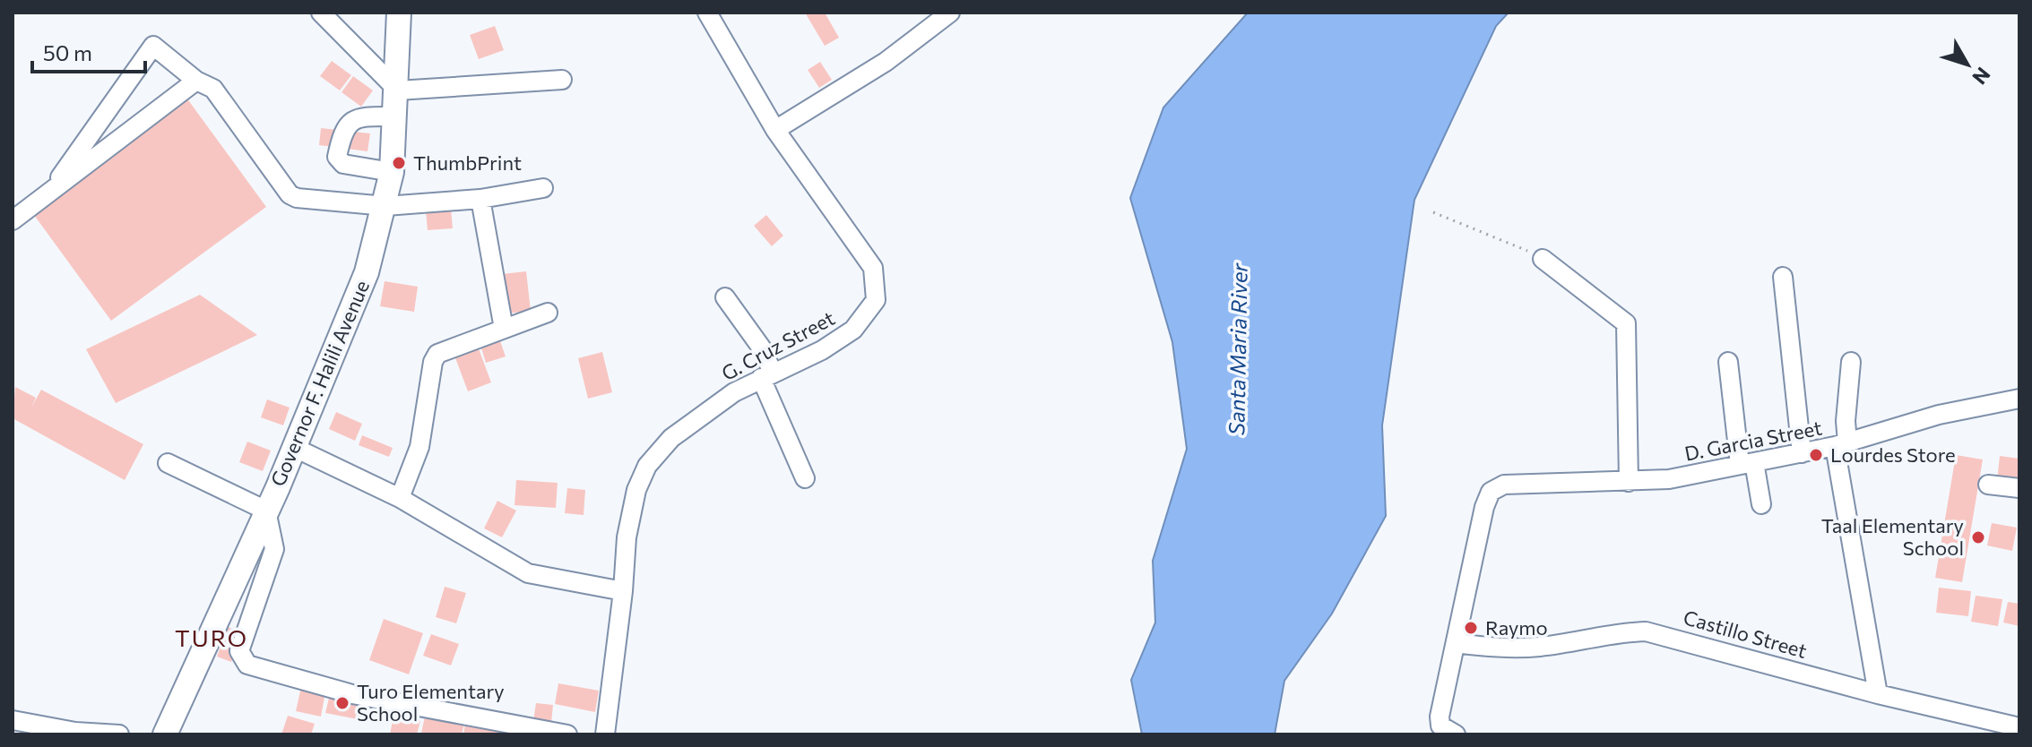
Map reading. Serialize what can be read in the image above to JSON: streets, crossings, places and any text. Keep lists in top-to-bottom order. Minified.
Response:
{"streets":{"main road":["Governor F. Halili Avenue"],"street":["G. Cruz Street","D. Garcia Street","Castillo Street"]},"crossings":[["D. Garcia Street","Castillo Street"]],"districts":["TURO"],"water":["Santa Maria River"],"places":["ThumbPrint","Lourdes Store","Taal Elementary School","Raymo","Turo Elementary School"],"scale_bar":"50 m","north":"bottom right"}
